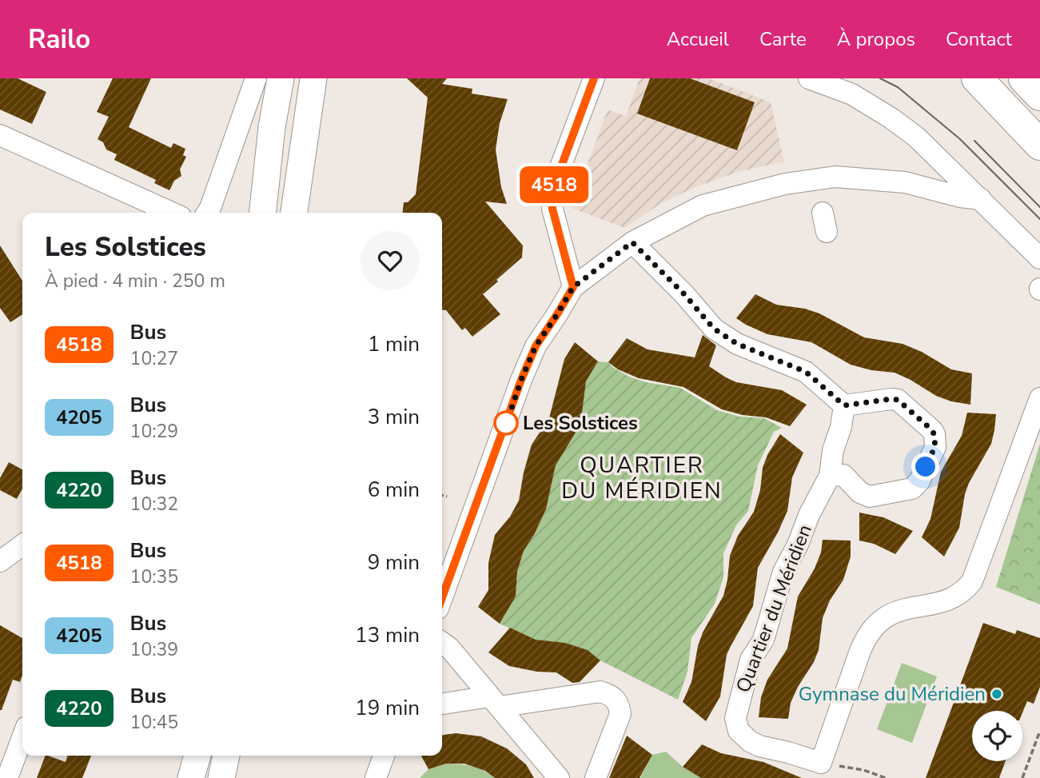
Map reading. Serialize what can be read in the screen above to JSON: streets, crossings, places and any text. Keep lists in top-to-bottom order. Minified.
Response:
{"streets":{"street":["Quartier du Méridien"]},"districts":["QUARTIER DU MÉRIDIEN"],"places":["Les Solstices","Gymnase du Méridien"],"lines":["bus line 4518"],"page":{"header":"Railo","nav":["Accueil","Carte","À propos","Contact"],"on_map":"4518","heading":["Les Solstices","À pied · 4 min · 250 m"],"list":[{"mark":"4518","name":"Bus","note":"10:27","value":"1 min"},{"mark":"4205","name":"Bus","note":"10:29","value":"3 min"},{"mark":"4220","name":"Bus","note":"10:32","value":"6 min"},{"mark":"4518","name":"Bus","note":"10:35","value":"9 min"},{"mark":"4205","name":"Bus","note":"10:39","value":"13 min"},{"mark":"4220","name":"Bus","note":"10:45","value":"19 min"}]}}
